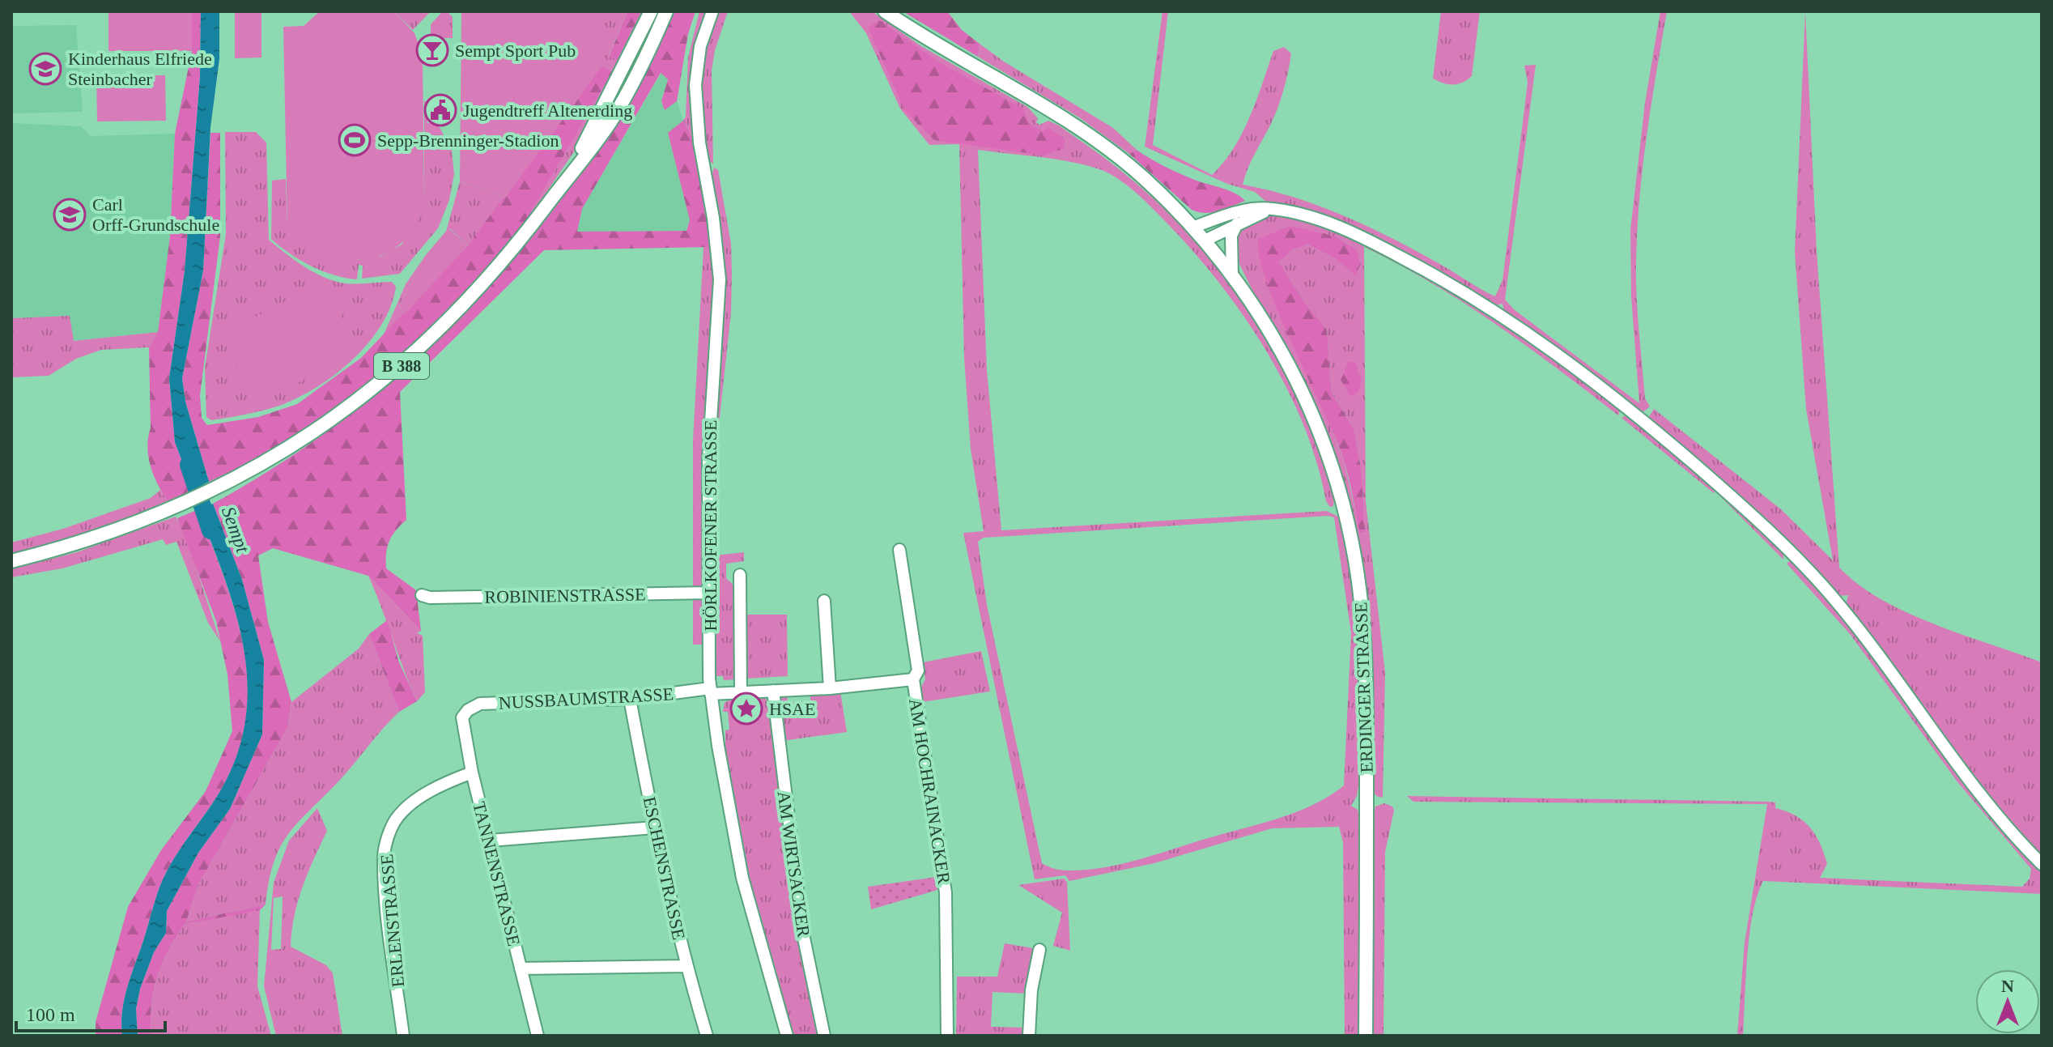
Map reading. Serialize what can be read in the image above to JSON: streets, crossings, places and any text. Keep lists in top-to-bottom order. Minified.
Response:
{"streets":{"main road":["B 388","ERDINGER STRASSE"],"street":["HÖRLKOFENER STRASSE","ROBINIENSTRASSE","NUSSBAUMSTRASSE","AM HOCHRAINACKER","AM WIRTSACKER","ESCHENSTRASSE","TANNENSTRASSE","ERLENSTRASSE"]},"crossings":[["HÖRLKOFENER STRASSE","ROBINIENSTRASSE"],["HÖRLKOFENER STRASSE","NUSSBAUMSTRASSE"],["NUSSBAUMSTRASSE","AM HOCHRAINACKER"],["NUSSBAUMSTRASSE","AM WIRTSACKER"],["NUSSBAUMSTRASSE","ESCHENSTRASSE"],["NUSSBAUMSTRASSE","TANNENSTRASSE"],["TANNENSTRASSE","ERLENSTRASSE"]],"water":["Sempt"],"places":{"bar":["Sempt Sport Pub"],"school or university":["Kinderhaus Elfriede Steinbacher","Carl Orff-Grundschule"],"public building":["Jugendtreff Altenerding"],"sports":["Sepp-Brenninger-Stadion"],"place":["HSAE"]},"scale_bar":"100 m","north":"top"}
